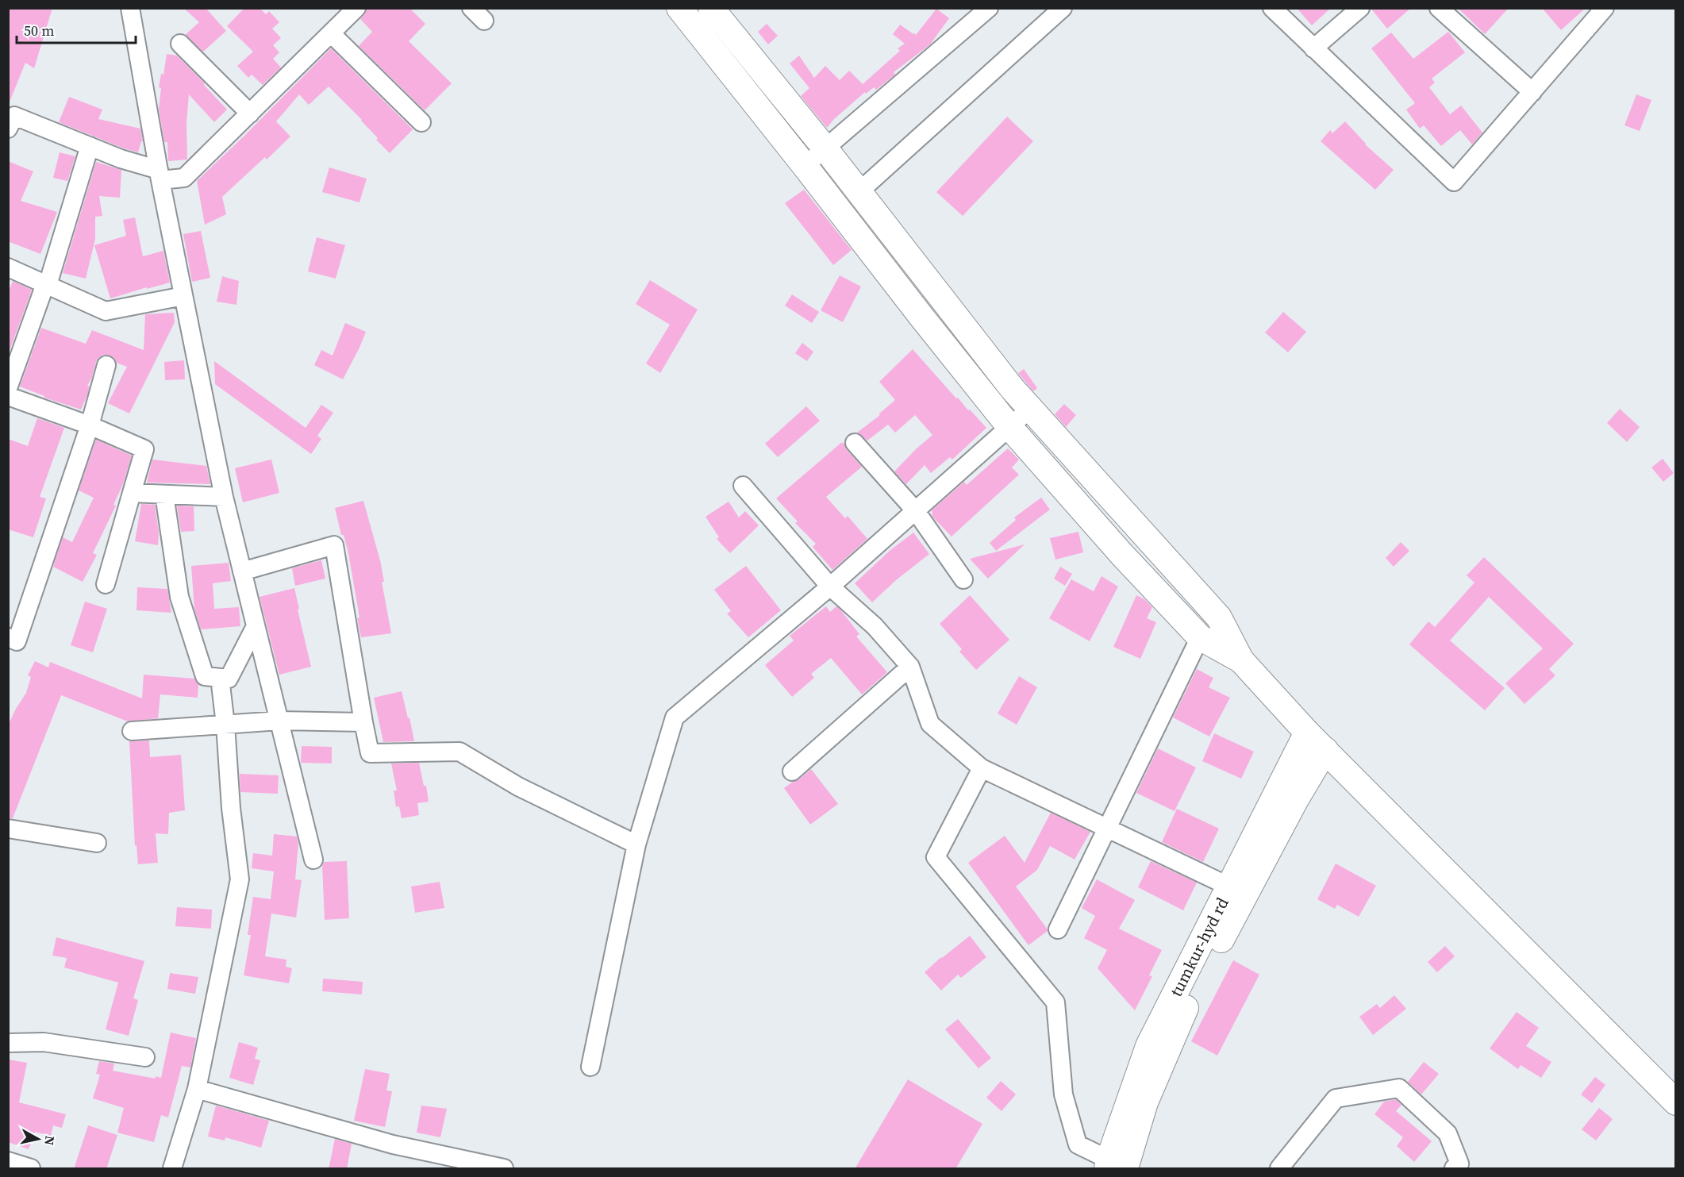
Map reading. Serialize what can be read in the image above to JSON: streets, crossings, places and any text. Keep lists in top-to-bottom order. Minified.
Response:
{"streets":{"main road":["tumkur-hyd rd"]},"scale_bar":"50 m","north":"right"}
